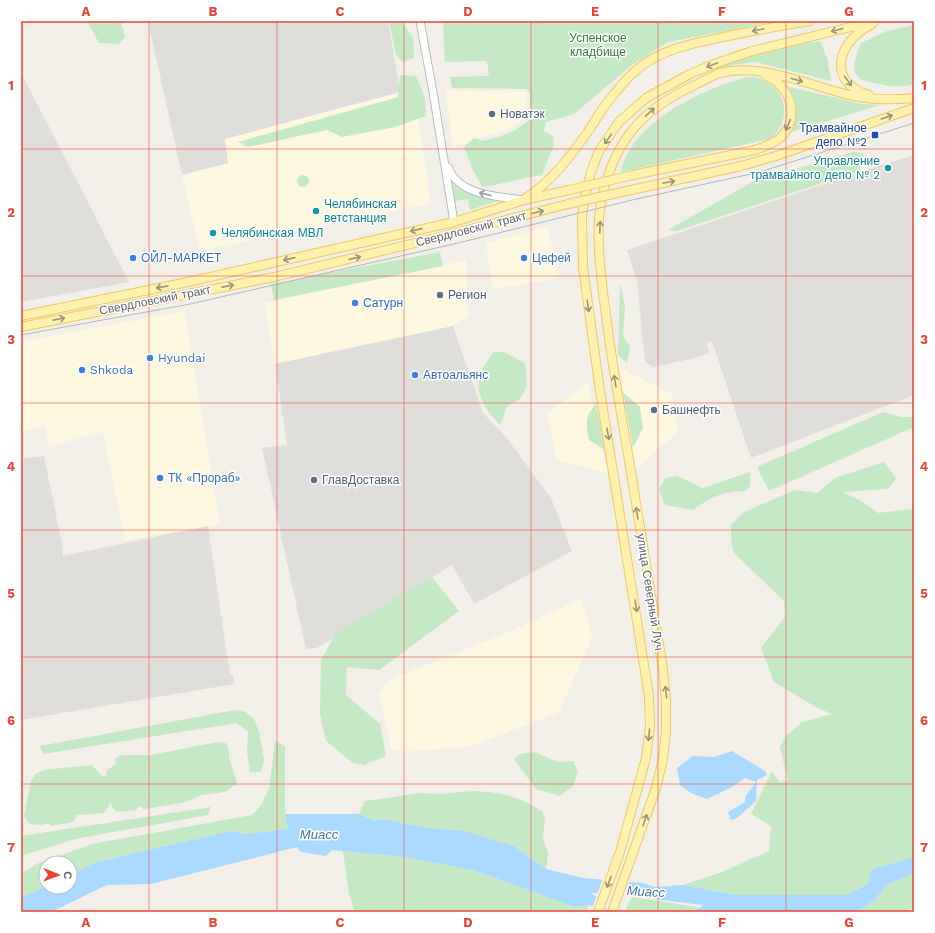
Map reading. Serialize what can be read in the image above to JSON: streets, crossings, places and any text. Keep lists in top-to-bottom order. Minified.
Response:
{"streets":{"main road":["Свердловский тракт","улица Северный Луч"]},"crossings":[["Свердловский тракт","улица Северный Луч"]],"water":["Миасс"],"parks":["Успенское кладбище"],"places":{"other":["Новатэк","Управление трамвайного депо № 2","Челябинская ветстанция","Челябинская МВЛ","ОЙЛ-МАРКЕТ","Цефей","Регион","Сатурн","Hyundai","Shkoda","Автоальянс","Башнефть","ТК «Прораб»","ГлавДоставка"],"transit":["Трамвайное депо №2"]},"north":"right","grid":{"columns":["A","B","C","D","E","F","G"],"rows":["1","2","3","4","5","6","7"]}}
